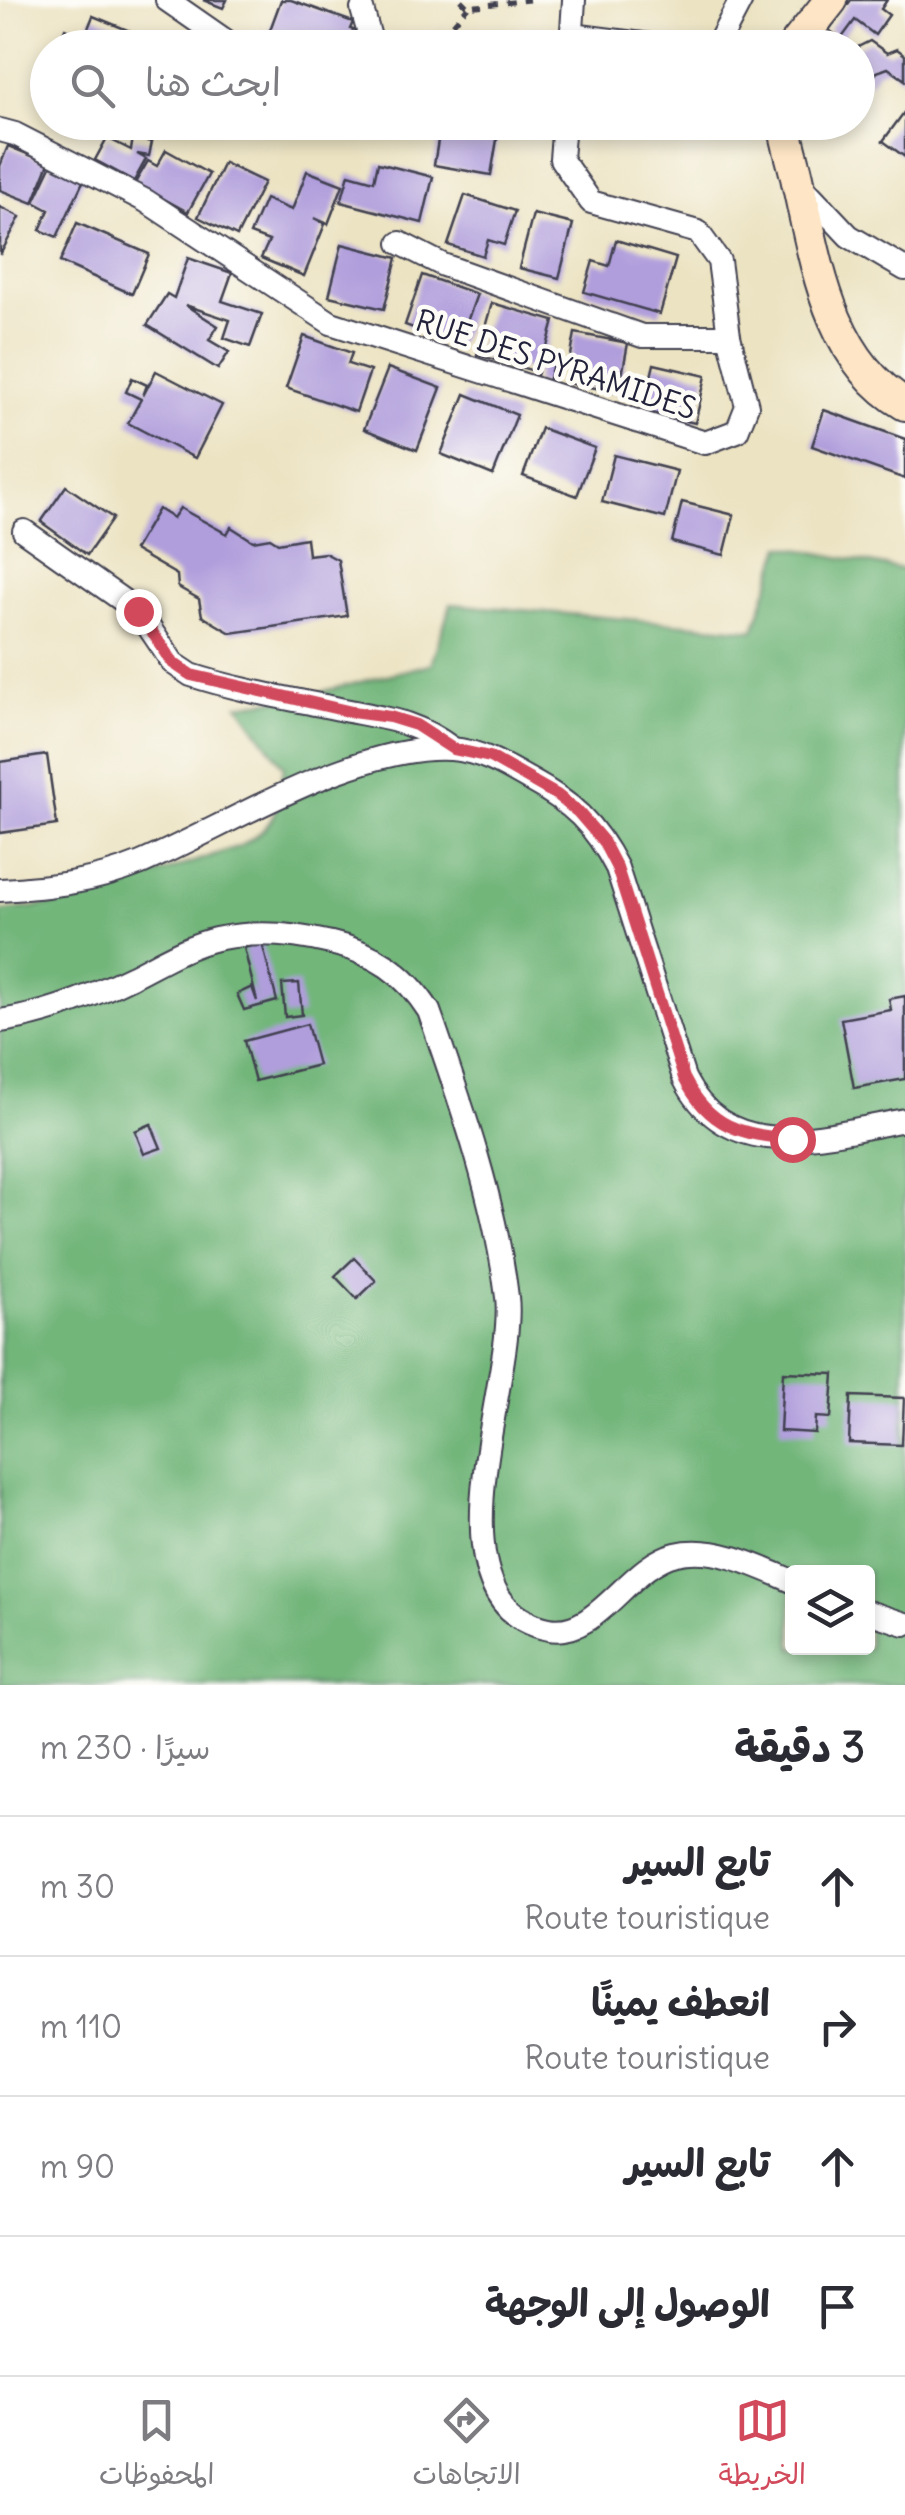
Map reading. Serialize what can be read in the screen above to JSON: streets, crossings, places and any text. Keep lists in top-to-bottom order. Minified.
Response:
{"streets":{"street":["RUE DES PYRAMIDES"]},"page":{"search":"ابحث هنا","heading":["3 دقيقة","سيرًا · 230 m"],"list":[["تابع السير","Route touristique","30 m"],["انعطف يمينًا","Route touristique","110 m"],["تابع السير","90 m"],"الوصول إلى الوجهة"],"nav":["الخريطة","الاتجاهات","المحفوظات"]}}
